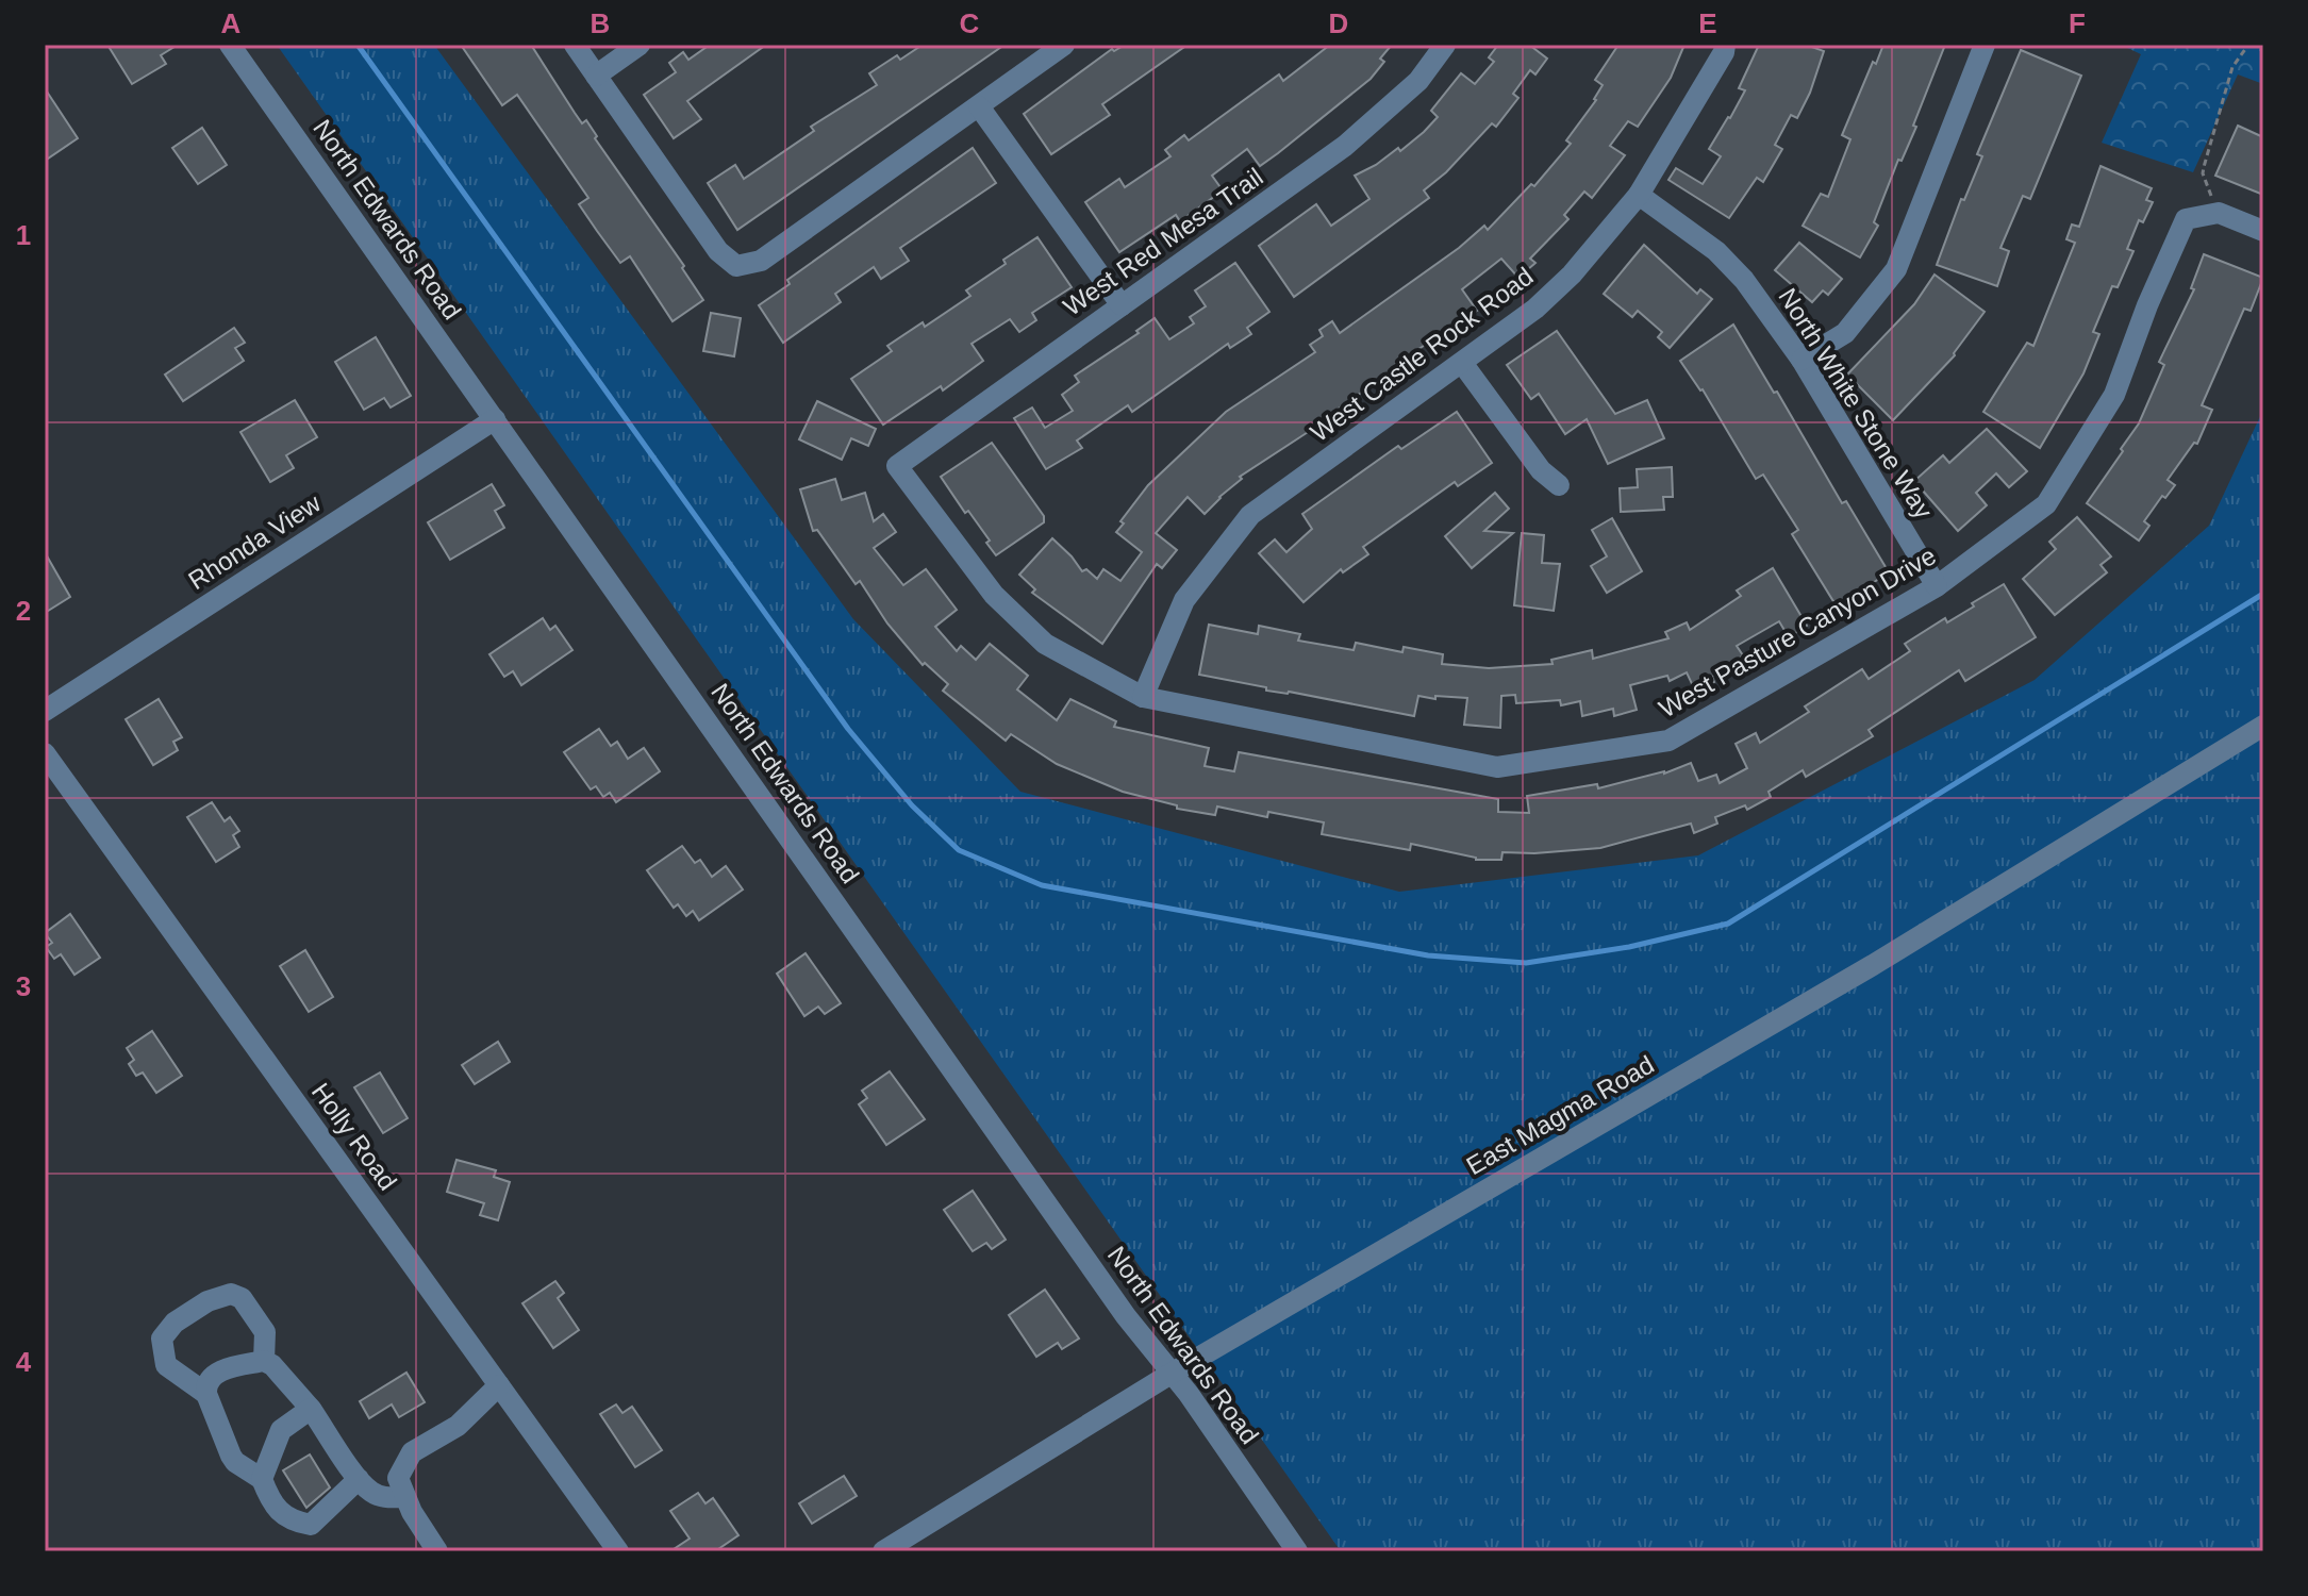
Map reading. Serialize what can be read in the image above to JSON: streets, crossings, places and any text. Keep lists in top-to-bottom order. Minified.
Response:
{"streets":{"street":["North Edwards Road","West Red Mesa Trail","West Castle Rock Road","North White Stone Way","Rhonda View","West Pasture Canyon Drive","East Magma Road","Holly Road"]},"crossings":[["North Edwards Road","Rhonda View"],["North Edwards Road","East Magma Road"],["West Red Mesa Trail","West Pasture Canyon Drive"],["West Castle Rock Road","North White Stone Way"],["West Castle Rock Road","West Pasture Canyon Drive"],["North White Stone Way","West Pasture Canyon Drive"]],"grid":{"columns":["A","B","C","D","E","F"],"rows":["1","2","3","4"]}}
